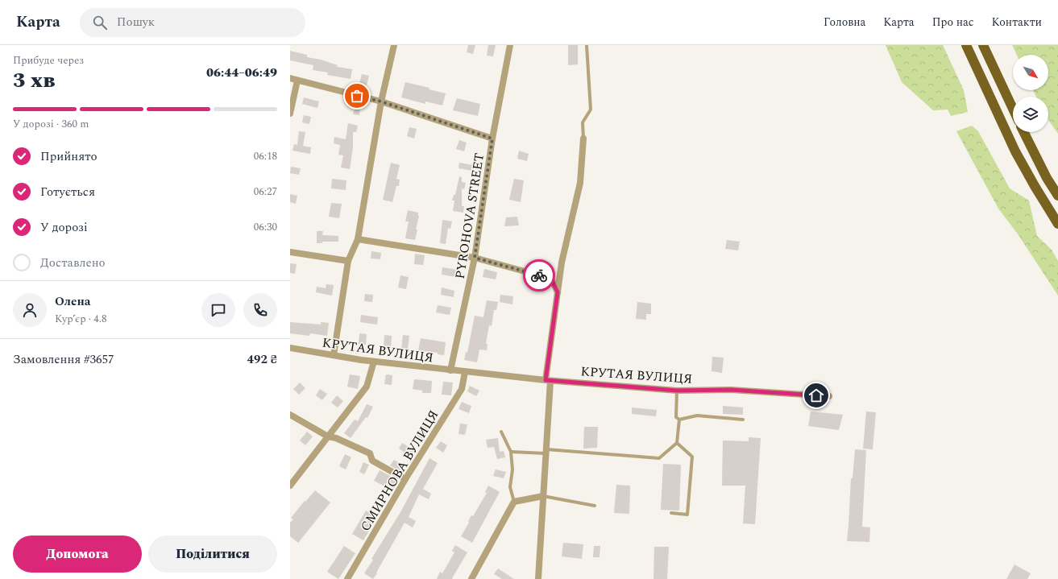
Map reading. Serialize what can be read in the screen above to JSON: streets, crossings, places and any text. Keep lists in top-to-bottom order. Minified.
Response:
{"streets":{"street":["PYROHOVA STREET","КРУТАЯ ВУЛИЦЯ","СМИРНОВА ВУЛИЦЯ"]},"crossings":[["PYROHOVA STREET","КРУТАЯ ВУЛИЦЯ"],["КРУТАЯ ВУЛИЦЯ","СМИРНОВА ВУЛИЦЯ"]],"north":"bottom right","page":{"header":"Карта","search":"Пошук","nav":["Головна","Карта","Про нас","Контакти"],"heading":["3 хв","Прибуде через","06:44–06:49"],"panel":["Олена","Кур’єр · 4.8","Замовлення #3657","492 ₴"],"bar":"У дорозі · 360 m","list":[["Прийнято","06:18"],["Готується","06:27"],["У дорозі","06:30"],"Доставлено"],"buttons":["Допомога","Поділитися"]}}
